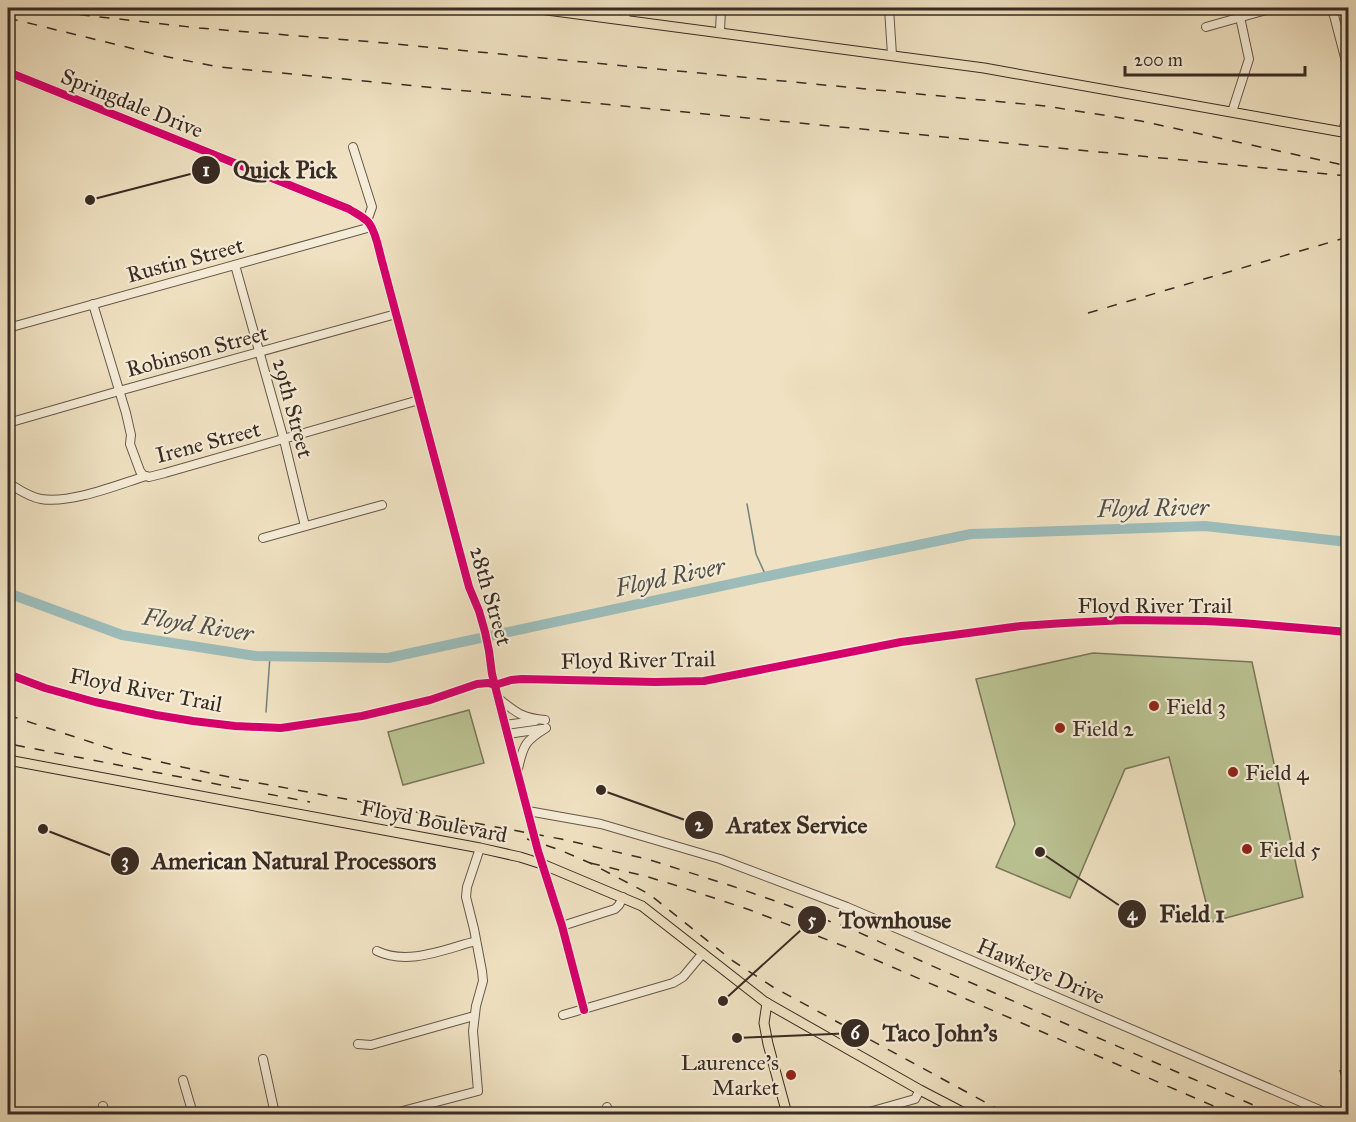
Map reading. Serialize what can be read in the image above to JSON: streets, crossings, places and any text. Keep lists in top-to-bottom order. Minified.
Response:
{"streets":{"main road":["Floyd Boulevard"],"street":["Springdale Drive","Rustin Street","Robinson Street","29th Street","Irene Street","28th Street","Hawkeye Drive"],"cycle path":["Floyd River Trail"]},"crossings":[["Springdale Drive","Rustin Street"],["Springdale Drive","28th Street"],["Rustin Street","29th Street"],["Rustin Street","28th Street"],["Robinson Street","29th Street"],["Robinson Street","28th Street"],["29th Street","Irene Street"],["Irene Street","28th Street"],["28th Street","Floyd Boulevard"],["28th Street","Hawkeye Drive"]],"water":["Floyd River"],"places":["Quick Pick","Field 3","Field 2","Field 4","Aratex Service","American Natural Processors","Field 5","Field 1","Townhouse","Taco John's","Laurence's Market"],"scale_bar":"200 m"}
